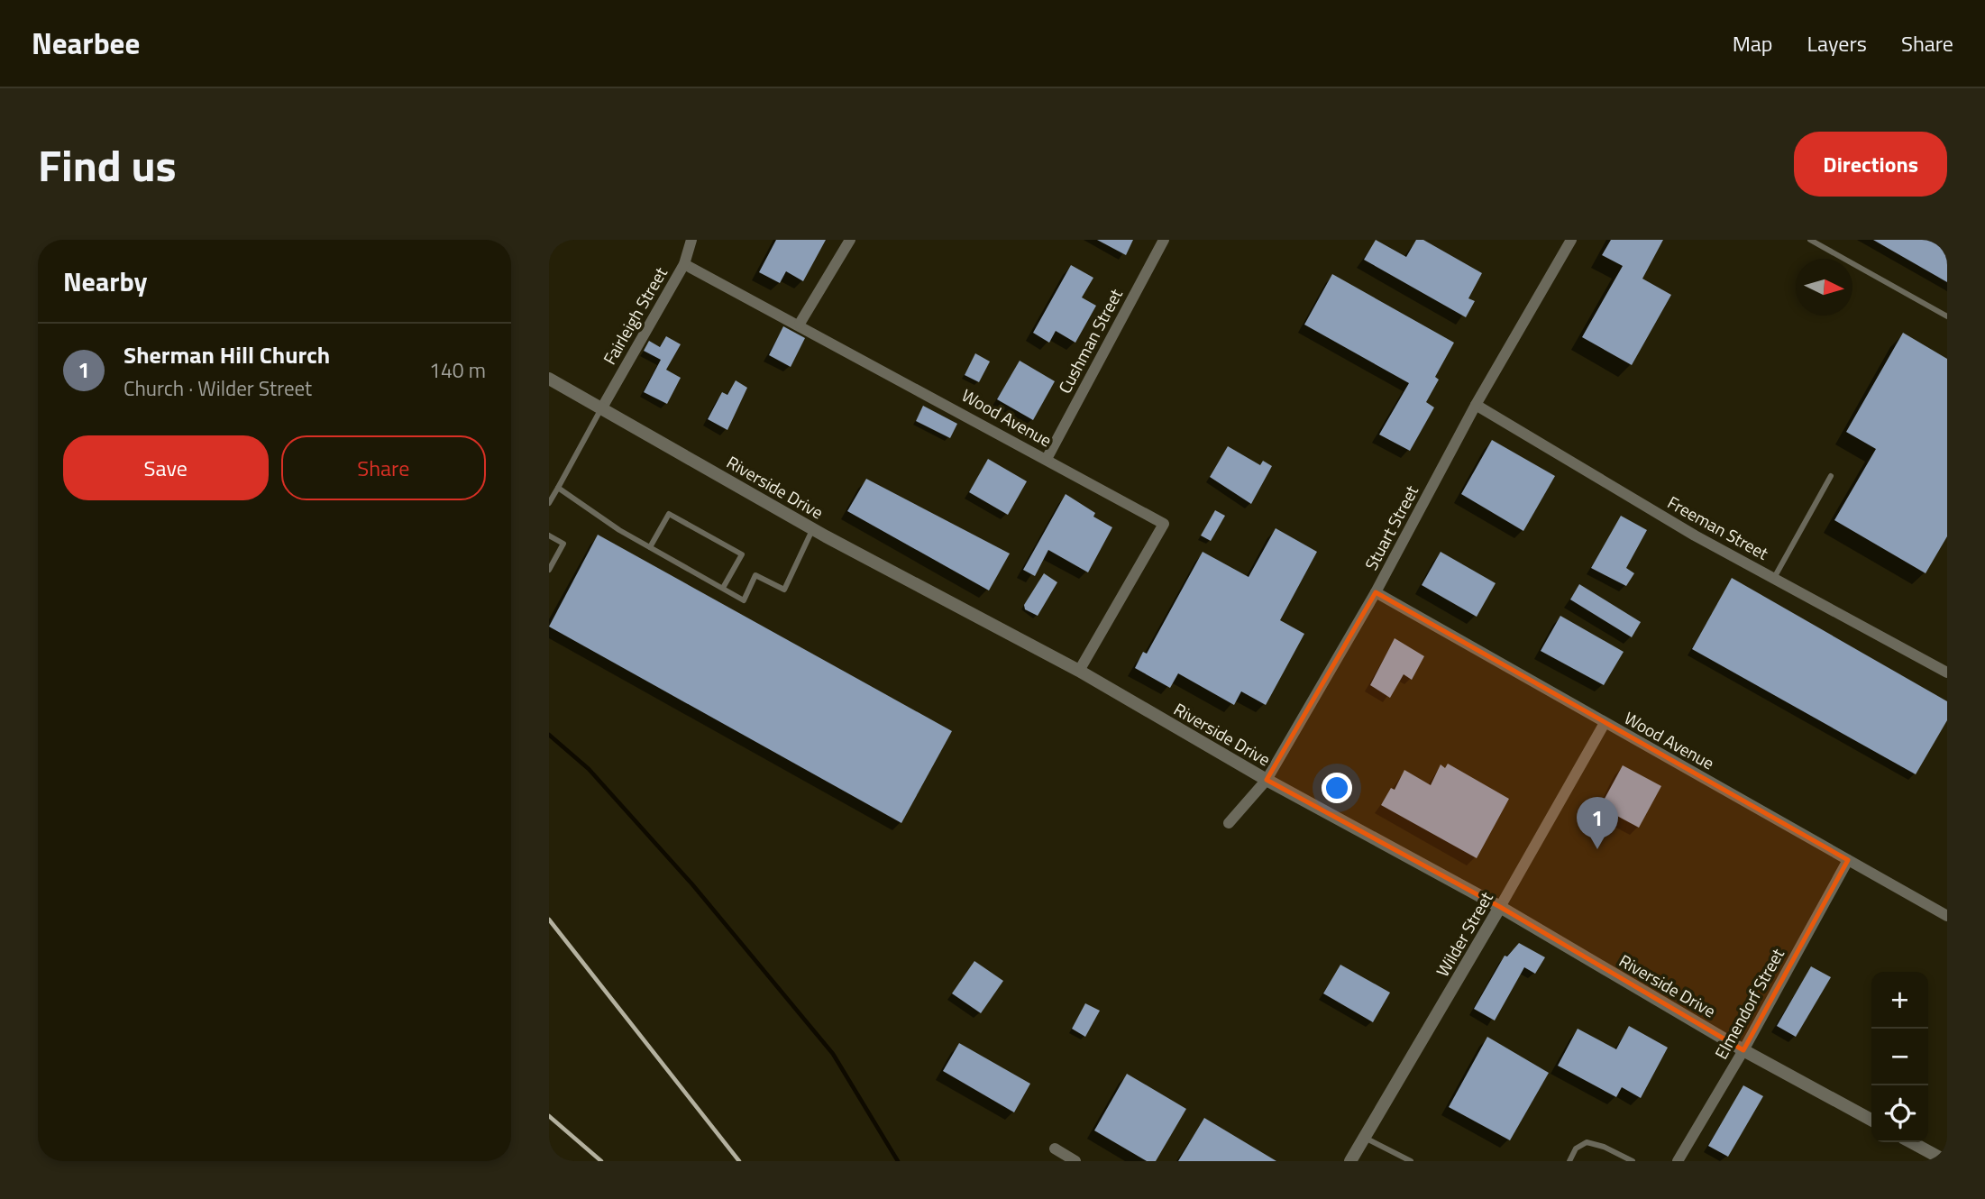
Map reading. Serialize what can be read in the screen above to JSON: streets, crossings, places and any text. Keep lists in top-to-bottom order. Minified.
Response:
{"streets":{"street":["Fairleigh Street","Cushman Street","Wood Avenue","Riverside Drive","Stuart Street","Freeman Street","Wilder Street","Elmendorf Street"]},"crossings":[["Fairleigh Street","Wood Avenue"],["Fairleigh Street","Riverside Drive"],["Cushman Street","Wood Avenue"],["Wood Avenue","Riverside Drive"],["Wood Avenue","Stuart Street"],["Wood Avenue","Wilder Street"],["Wood Avenue","Elmendorf Street"],["Riverside Drive","Stuart Street"],["Riverside Drive","Wilder Street"],["Riverside Drive","Elmendorf Street"],["Stuart Street","Freeman Street"]],"north":"right","page":{"header":"Nearbee","nav":["Map","Layers","Share"],"title":"Find us","buttons":["Directions",["Save","Share"]],"heading":"Nearby","list":[{"mark":"1","name":"Sherman Hill Church","note":"Church · Wilder Street","value":"140 m"}],"pins":"1","map_buttons":["+","−"]}}
